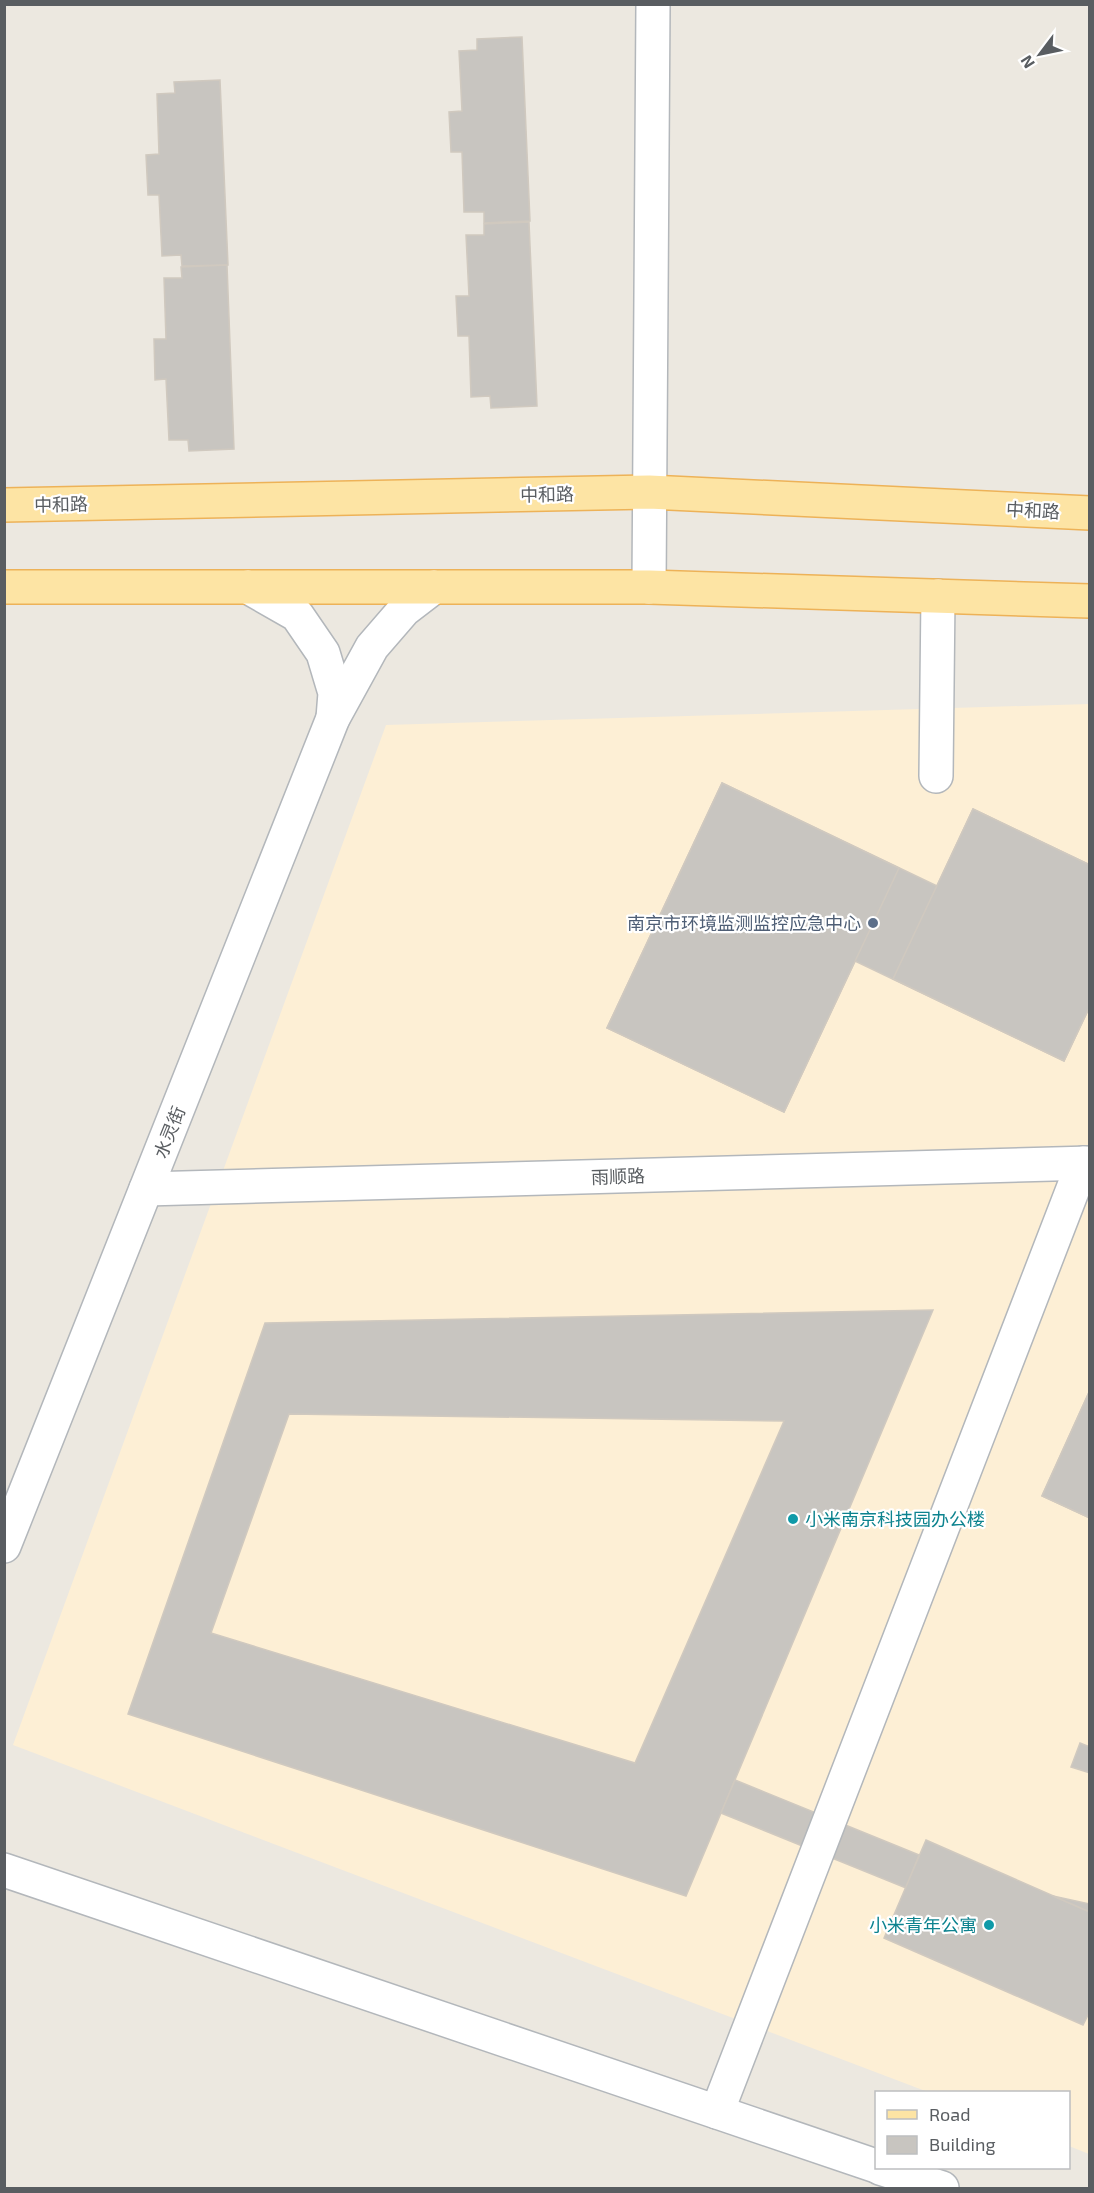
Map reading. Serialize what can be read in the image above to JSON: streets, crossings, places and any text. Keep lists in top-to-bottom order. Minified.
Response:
{"streets":{"main road":["中和路"],"street":["水灵街","雨顺路"]},"crossings":[["水灵街","雨顺路"]],"places":["南京市环境监测监控应急中心","小米南京科技园办公楼","小米青年公寓"],"legend":["Road","Building"],"north":"bottom left"}
